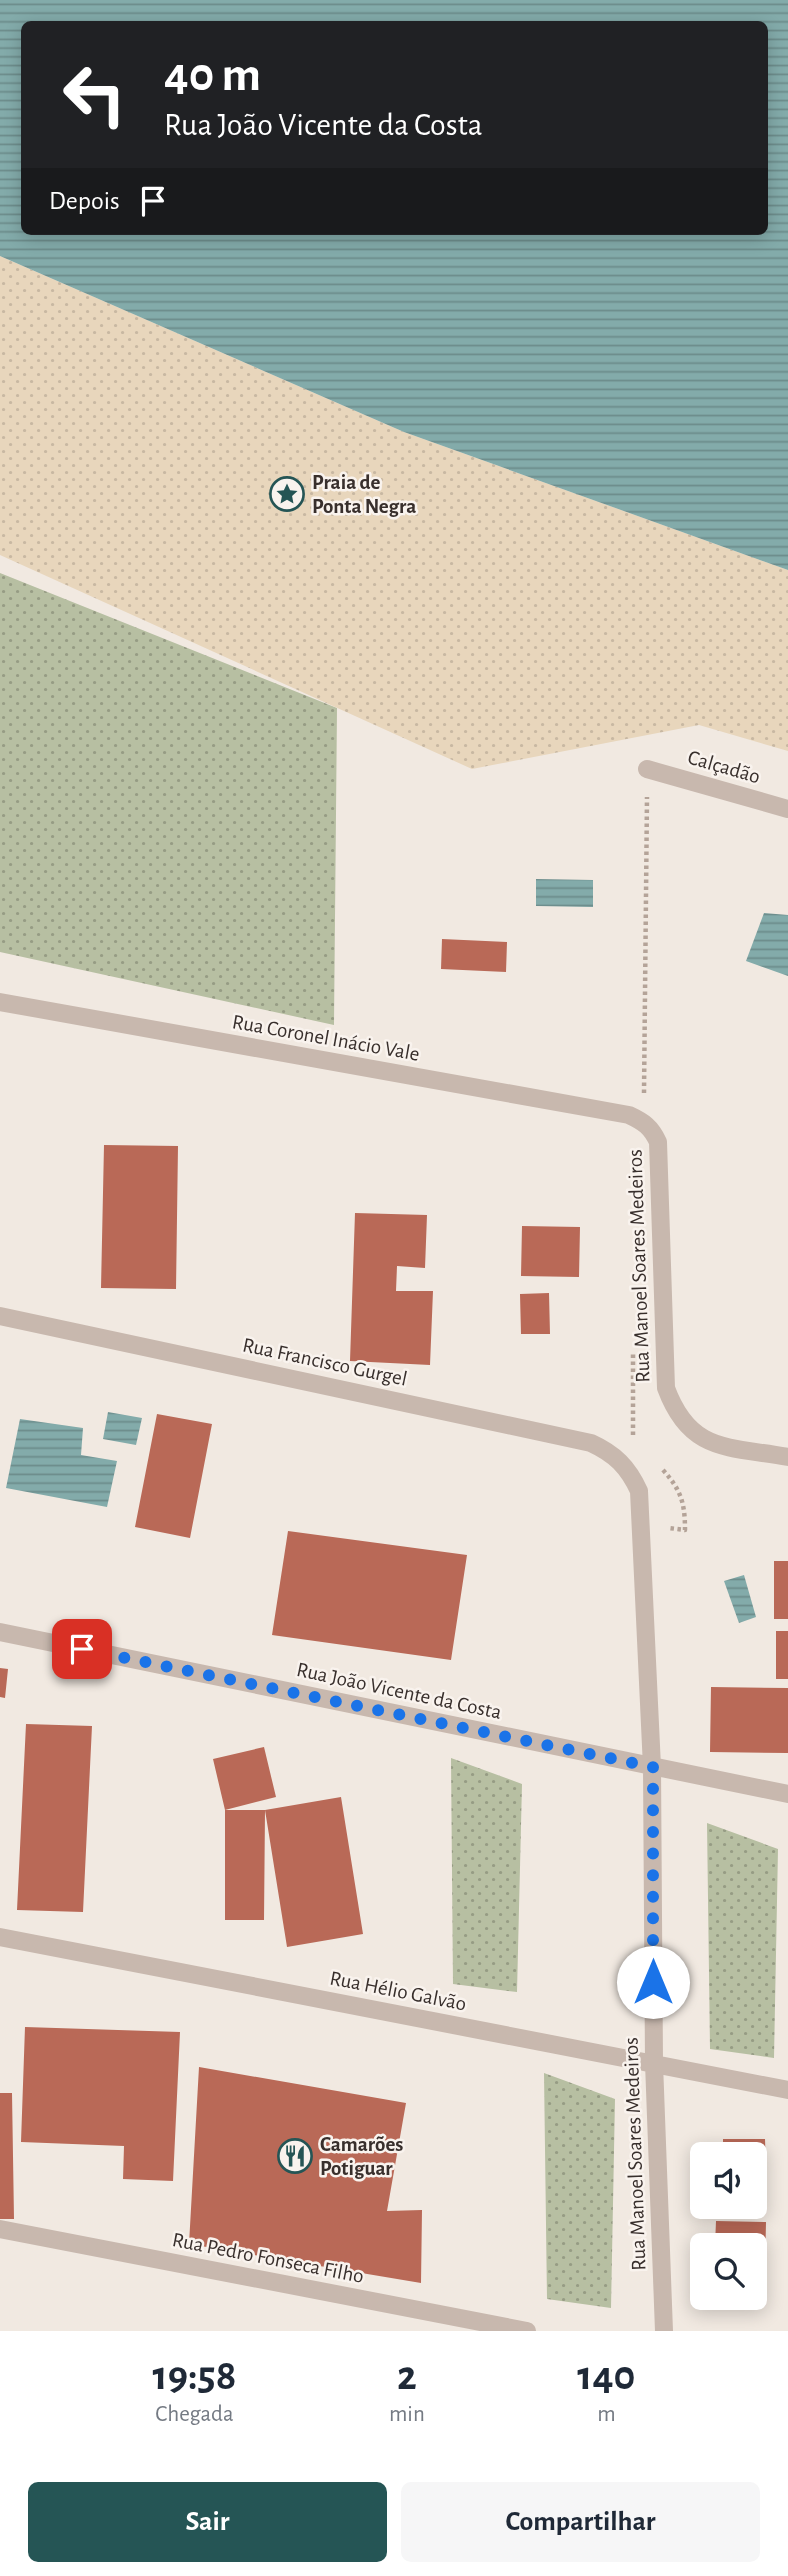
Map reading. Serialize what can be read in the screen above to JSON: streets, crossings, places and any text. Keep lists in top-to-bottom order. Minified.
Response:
{"streets":{"street":["Calçadão","Rua Coronel Inácio Vale","Rua Manoel Soares Medeiros","Rua Francisco Gurgel","Rua João Vicente da Costa","Rua Hélio Galvão","Rua Pedro Fonseca Filho"]},"crossings":[["Rua Coronel Inácio Vale","Rua Manoel Soares Medeiros"],["Rua Manoel Soares Medeiros","Rua Francisco Gurgel"],["Rua Manoel Soares Medeiros","Rua João Vicente da Costa"],["Rua Manoel Soares Medeiros","Rua Hélio Galvão"]],"places":{"place":["Praia de Ponta Negra"],"restaurant":["Camarões Potiguar"]},"page":{"turn":["40 m","Rua João Vicente da Costa"],"then":"Depois","eta":["19:58","Chegada","2","min","140","m"],"buttons":["Sair","Compartilhar"]}}
